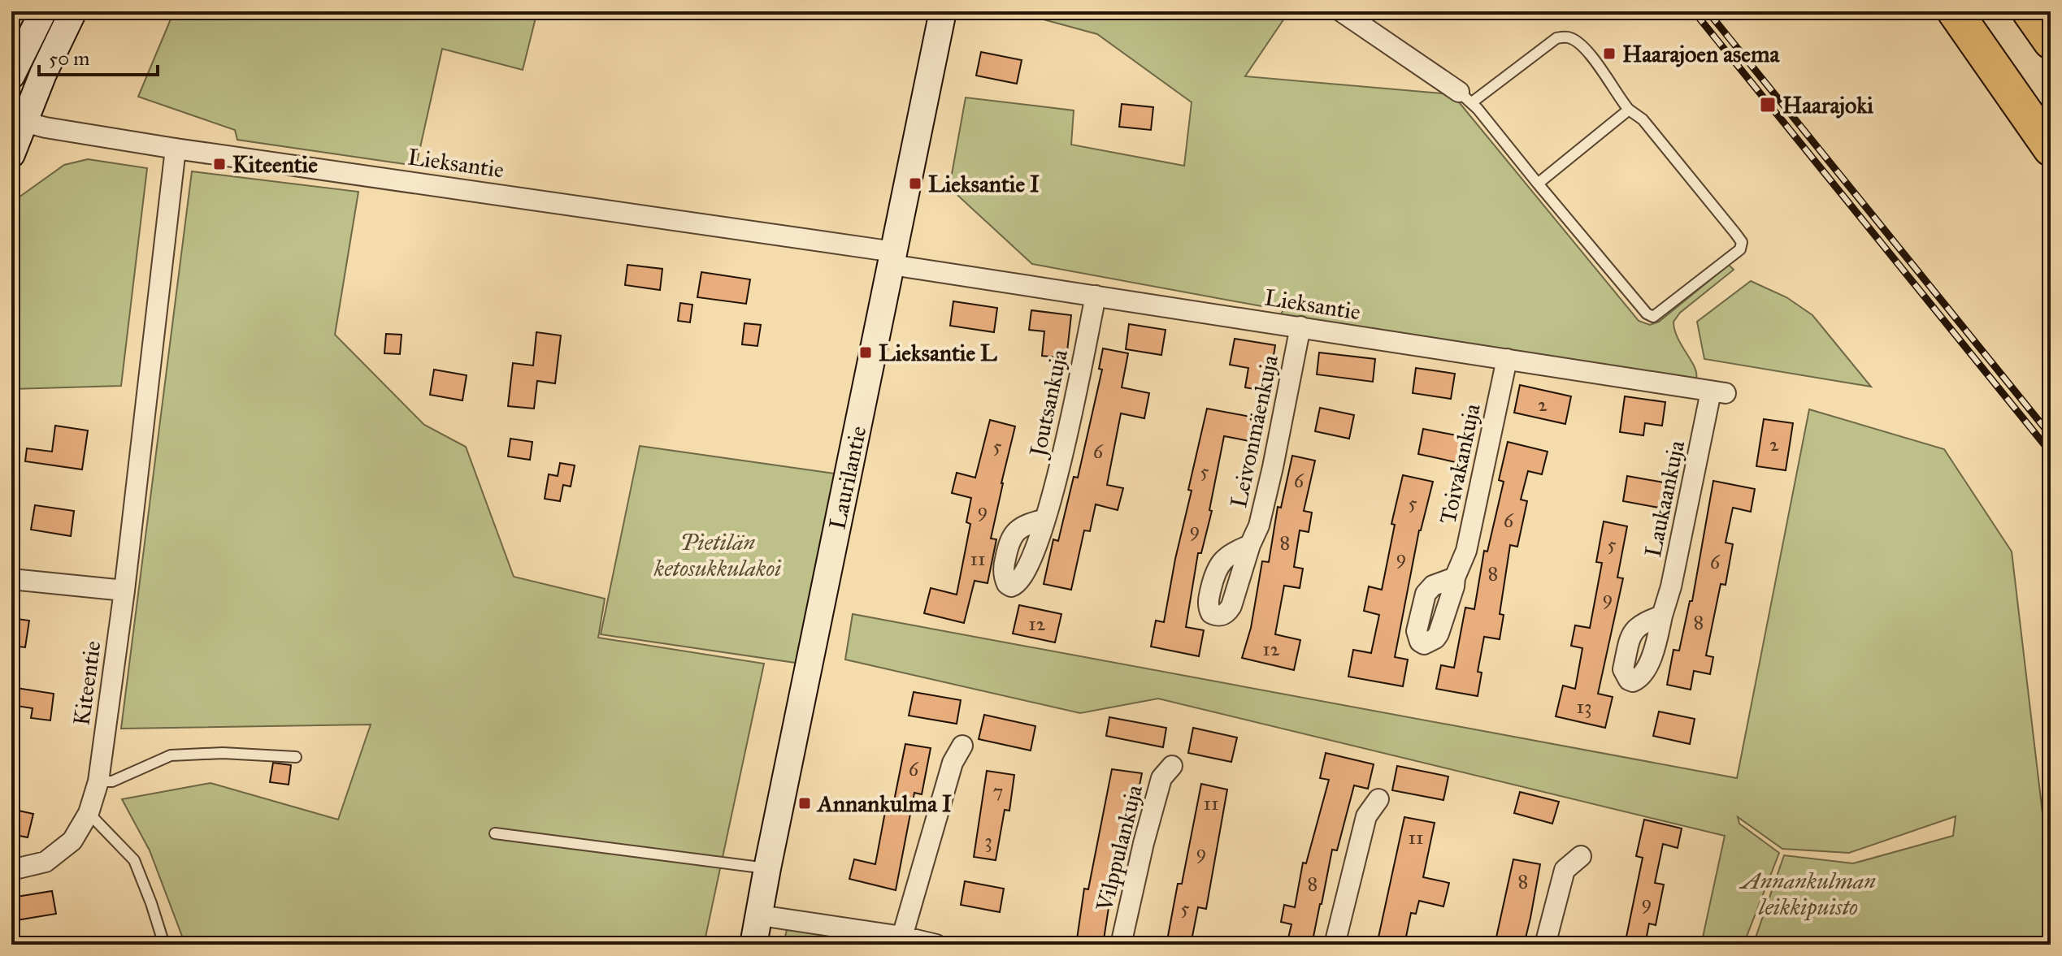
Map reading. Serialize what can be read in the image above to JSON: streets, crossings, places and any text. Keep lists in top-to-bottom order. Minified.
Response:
{"streets":{"street":["Lieksantie","Joutsankuja","Leivonmäenkuja","Toivakankuja","Laurilantie","Laukaankuja","Kiteentie","Vilppulankuja"]},"crossings":[["Lieksantie","Joutsankuja"],["Lieksantie","Leivonmäenkuja"],["Lieksantie","Toivakankuja"],["Lieksantie","Laurilantie"],["Lieksantie","Laukaankuja"],["Lieksantie","Kiteentie"]],"parks":["Pietilän ketosukkulakoi","Annankulman leikkipuisto"],"places":{"transit":["Haarajoen asema","Haarajoki","Kiteentie","Lieksantie I","Lieksantie L","Annankulma I"]},"house_numbers":["2","2","5","6","5","6","5","9","6","9","8","5","9","11","6","8","9","8","12","12","13","6","7","11","11","3","9","8","8","9","5"],"scale_bar":"50 m"}
